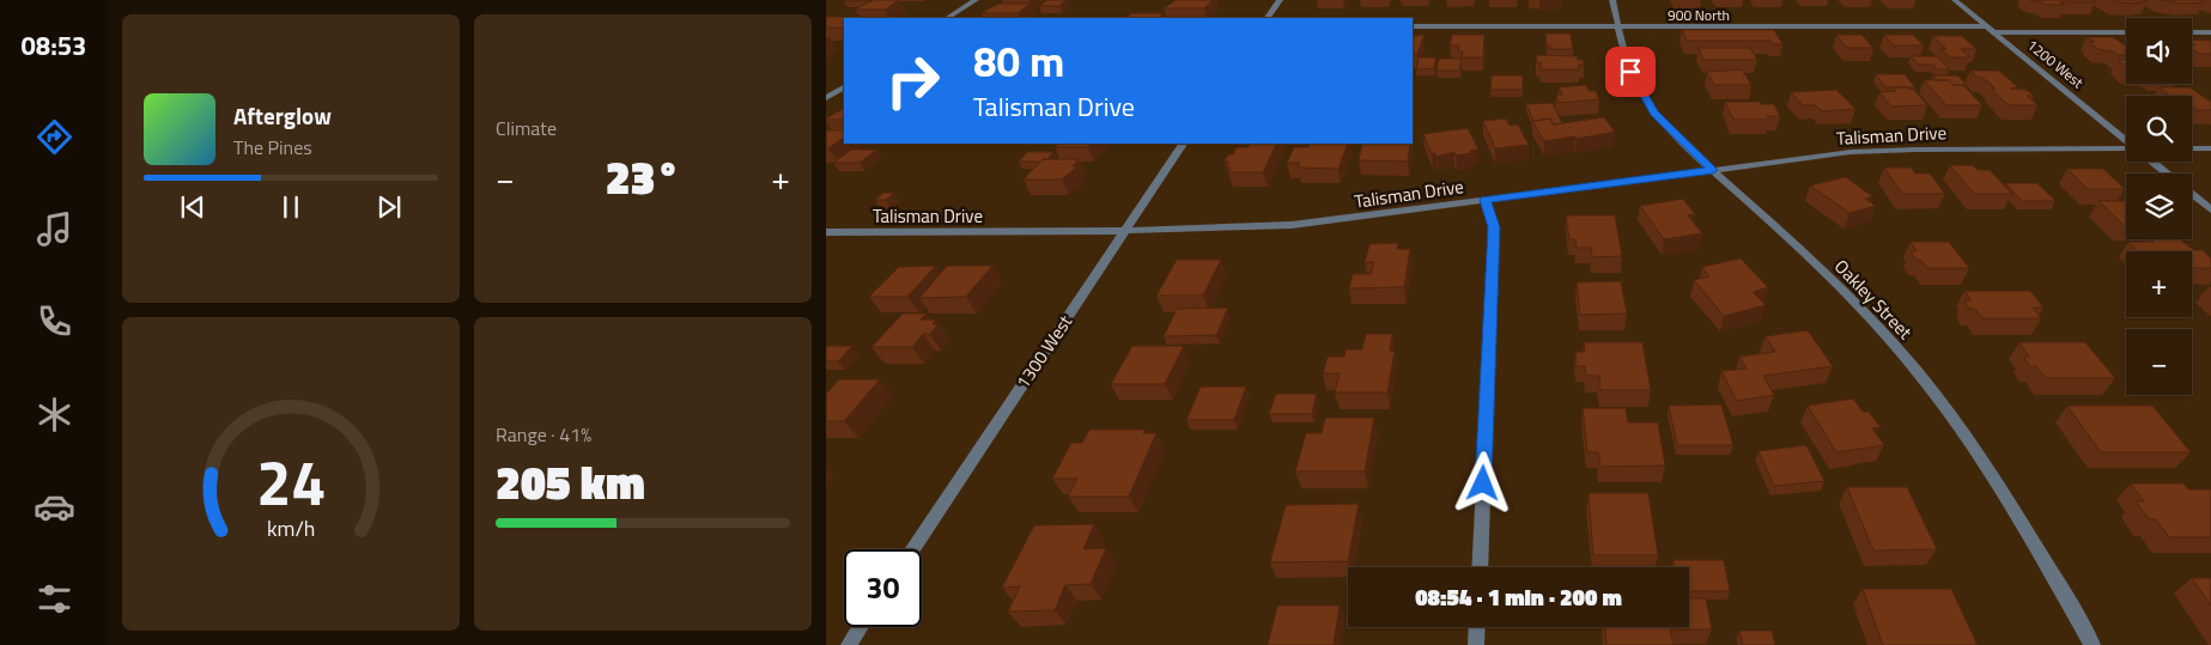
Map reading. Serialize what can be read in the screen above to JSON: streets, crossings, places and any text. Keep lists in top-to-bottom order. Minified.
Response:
{"streets":{"street":["900 North","1200 West","Talisman Drive","Oakley Street","1300 West"]},"crossings":[["900 North","1200 West"],["900 North","Oakley Street"],["Talisman Drive","Oakley Street"],["Talisman Drive","1300 West"]],"page":{"tabs":"08:53","tile":["Climate",["Range · 41%","205 km"]],"map_buttons":["+","−"],"turn":["80 m","Talisman Drive"],"song":["Afterglow","The Pines"],"heat":["−","23°","+"],"limit":"30","trip":"08:54 · 1 min · 200 m","gauge":["24","km/h"]}}
